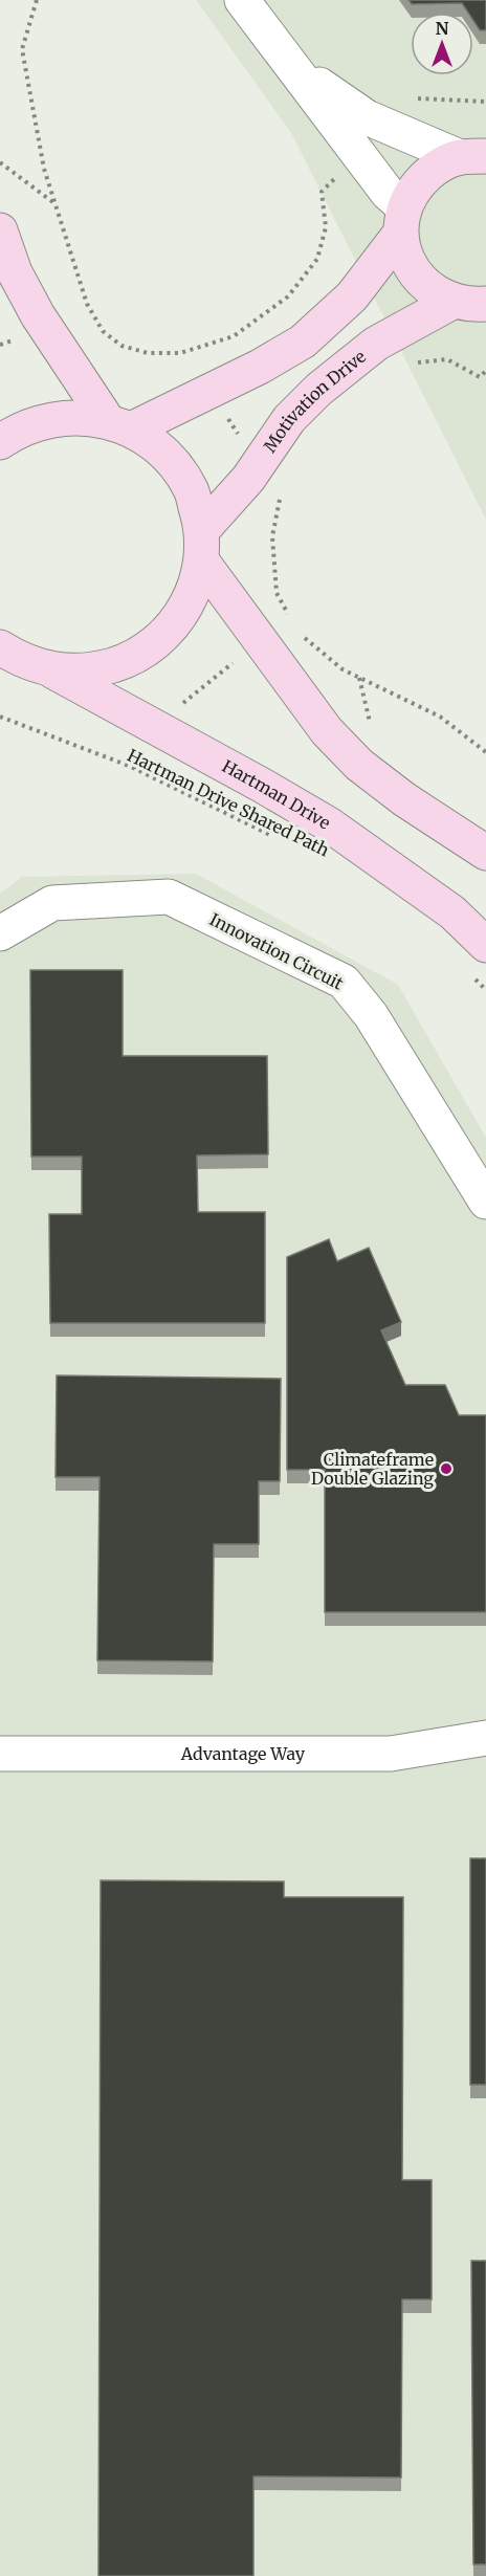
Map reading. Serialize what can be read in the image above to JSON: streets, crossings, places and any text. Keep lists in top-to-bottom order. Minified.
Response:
{"streets":{"main road":["Motivation Drive","Hartman Drive"],"street":["Innovation Circuit","Advantage Way"],"path":["Hartman Drive Shared Path"]},"places":["Climateframe Double Glazing"],"north":"top"}
